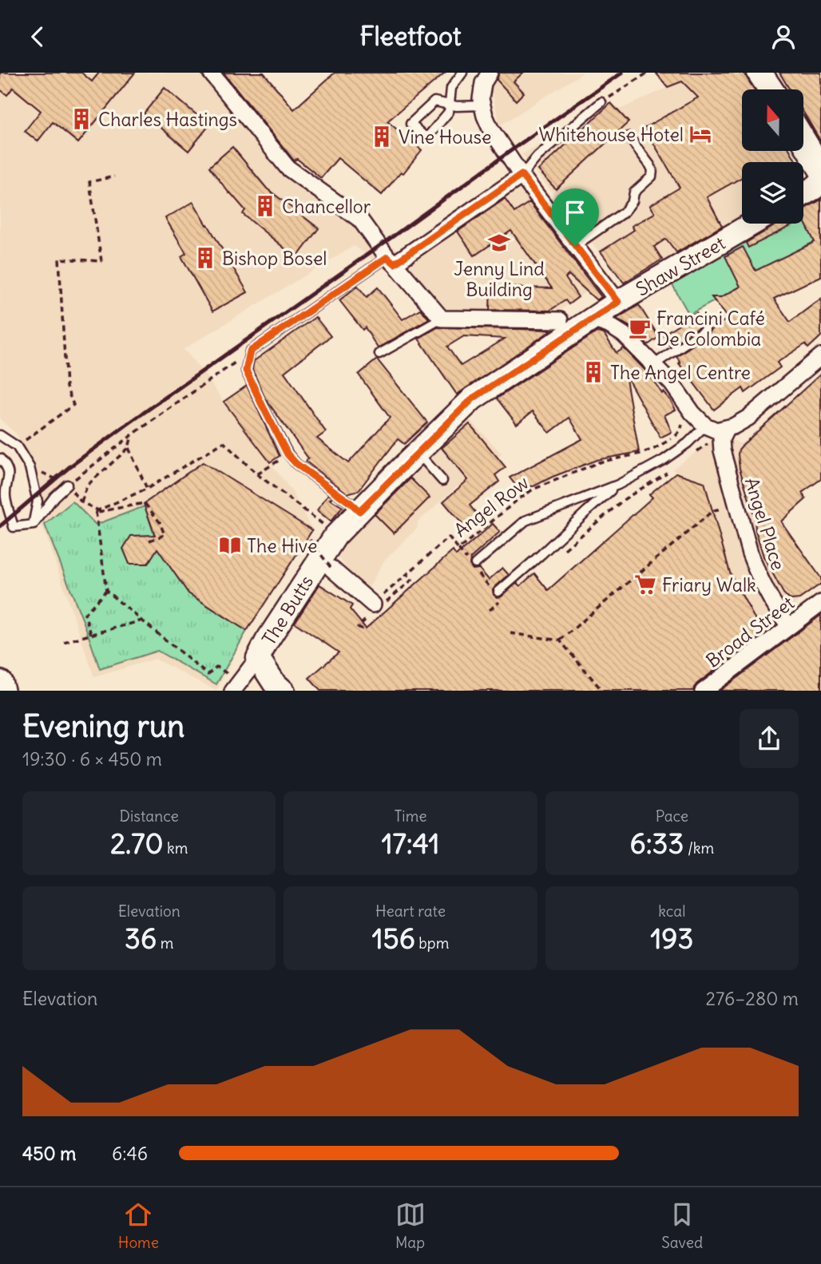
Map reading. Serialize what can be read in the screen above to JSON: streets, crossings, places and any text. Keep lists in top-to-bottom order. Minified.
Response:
{"streets":{"main road":["Shaw Street","The Butts"],"street":["Angel Place","Broad Street"],"path":["Angel Row"]},"crossings":[["Shaw Street","The Butts"],["Angel Place","Broad Street"]],"places":{"building":["Charles Hastings","Vine House","Chancellor","Bishop Bosel","The Angel Centre"],"hotel":["Whitehouse Hotel"],"school or university":["Jenny Lind Building"],"cafe":["Francini Café De Colombia"],"library":["The Hive"],"supermarket":["Friary Walk"]},"north":"top","page":{"header":"Fleetfoot","heading":["Evening run","19:30 · 6 × 450 m"],"stats":[["Distance","2.70 km"],["Time","17:41"],["Pace","6:33 /km"],["Elevation","36 m"],["Heart rate","156 bpm"],["kcal","193"]],"chart":["Elevation","276–280 m"],"list":[{"name":"450 m","note":"6:46"}],"tabs":["Home","Map","Saved"]}}
